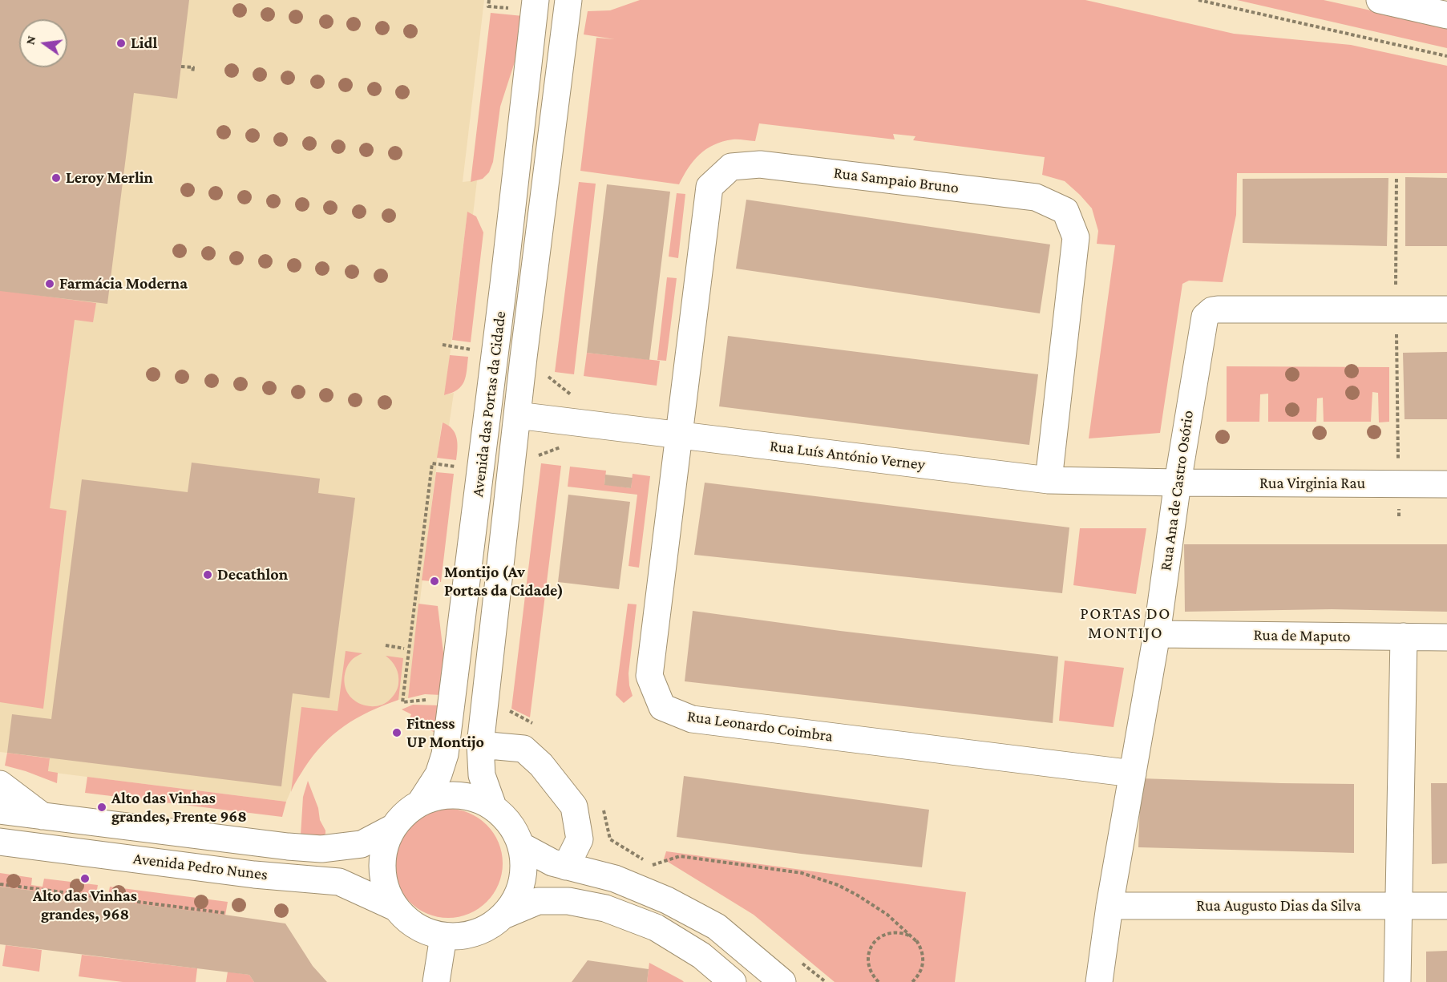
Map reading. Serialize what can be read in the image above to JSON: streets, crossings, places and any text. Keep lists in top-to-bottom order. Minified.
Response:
{"streets":{"street":["Rua Sampaio Bruno","Avenida das Portas da Cidade","Rua Luís António Verney","Rua Virginia Rau","Rua Ana de Castro Osório","Rua de Maputo","Rua Leonardo Coimbra","Avenida Pedro Nunes","Rua Augusto Dias da Silva"]},"crossings":[["Rua Sampaio Bruno","Rua Luís António Verney"],["Rua Sampaio Bruno","Rua Leonardo Coimbra"],["Avenida das Portas da Cidade","Rua Luís António Verney"],["Avenida das Portas da Cidade","Avenida Pedro Nunes"],["Rua Luís António Verney","Rua Virginia Rau"],["Rua Luís António Verney","Rua Ana de Castro Osório"],["Rua Luís António Verney","Rua Leonardo Coimbra"],["Rua Virginia Rau","Rua Ana de Castro Osório"],["Rua Ana de Castro Osório","Rua de Maputo"],["Rua Ana de Castro Osório","Rua Leonardo Coimbra"],["Rua Ana de Castro Osório","Rua Augusto Dias da Silva"]],"districts":["PORTAS DO MONTIJO"],"places":["Lidl","Leroy Merlin","Farmácia Moderna","Decathlon","Montijo (Av Portas da Cidade)","Fitness UP Montijo","Alto das Vinhas grandes, Frente 968","Alto das Vinhas grandes, 968"],"north":"left"}
